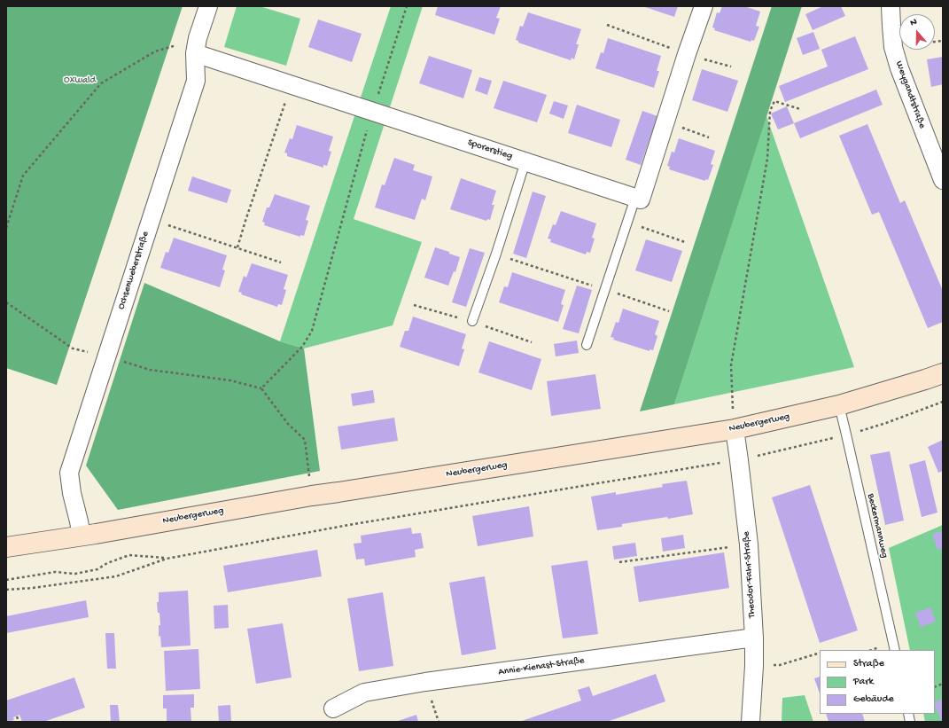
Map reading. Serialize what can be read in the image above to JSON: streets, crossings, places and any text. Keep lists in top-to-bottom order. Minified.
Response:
{"streets":{"street":["Weygandtstraße","Sporerstieg","Ochsenweberstraße","Neubergerweg","Theodor-Fahr-Straße","Annie-Kienast-Straße"],"lane":["Beckermannweg"]},"crossings":[["Sporerstieg","Ochsenweberstraße"],["Ochsenweberstraße","Neubergerweg"],["Neubergerweg","Beckermannweg"],["Neubergerweg","Theodor-Fahr-Straße"],["Theodor-Fahr-Straße","Annie-Kienast-Straße"]],"parks":["Oxwald"],"legend":["Straße","Park","Gebäude"],"north":"top"}
